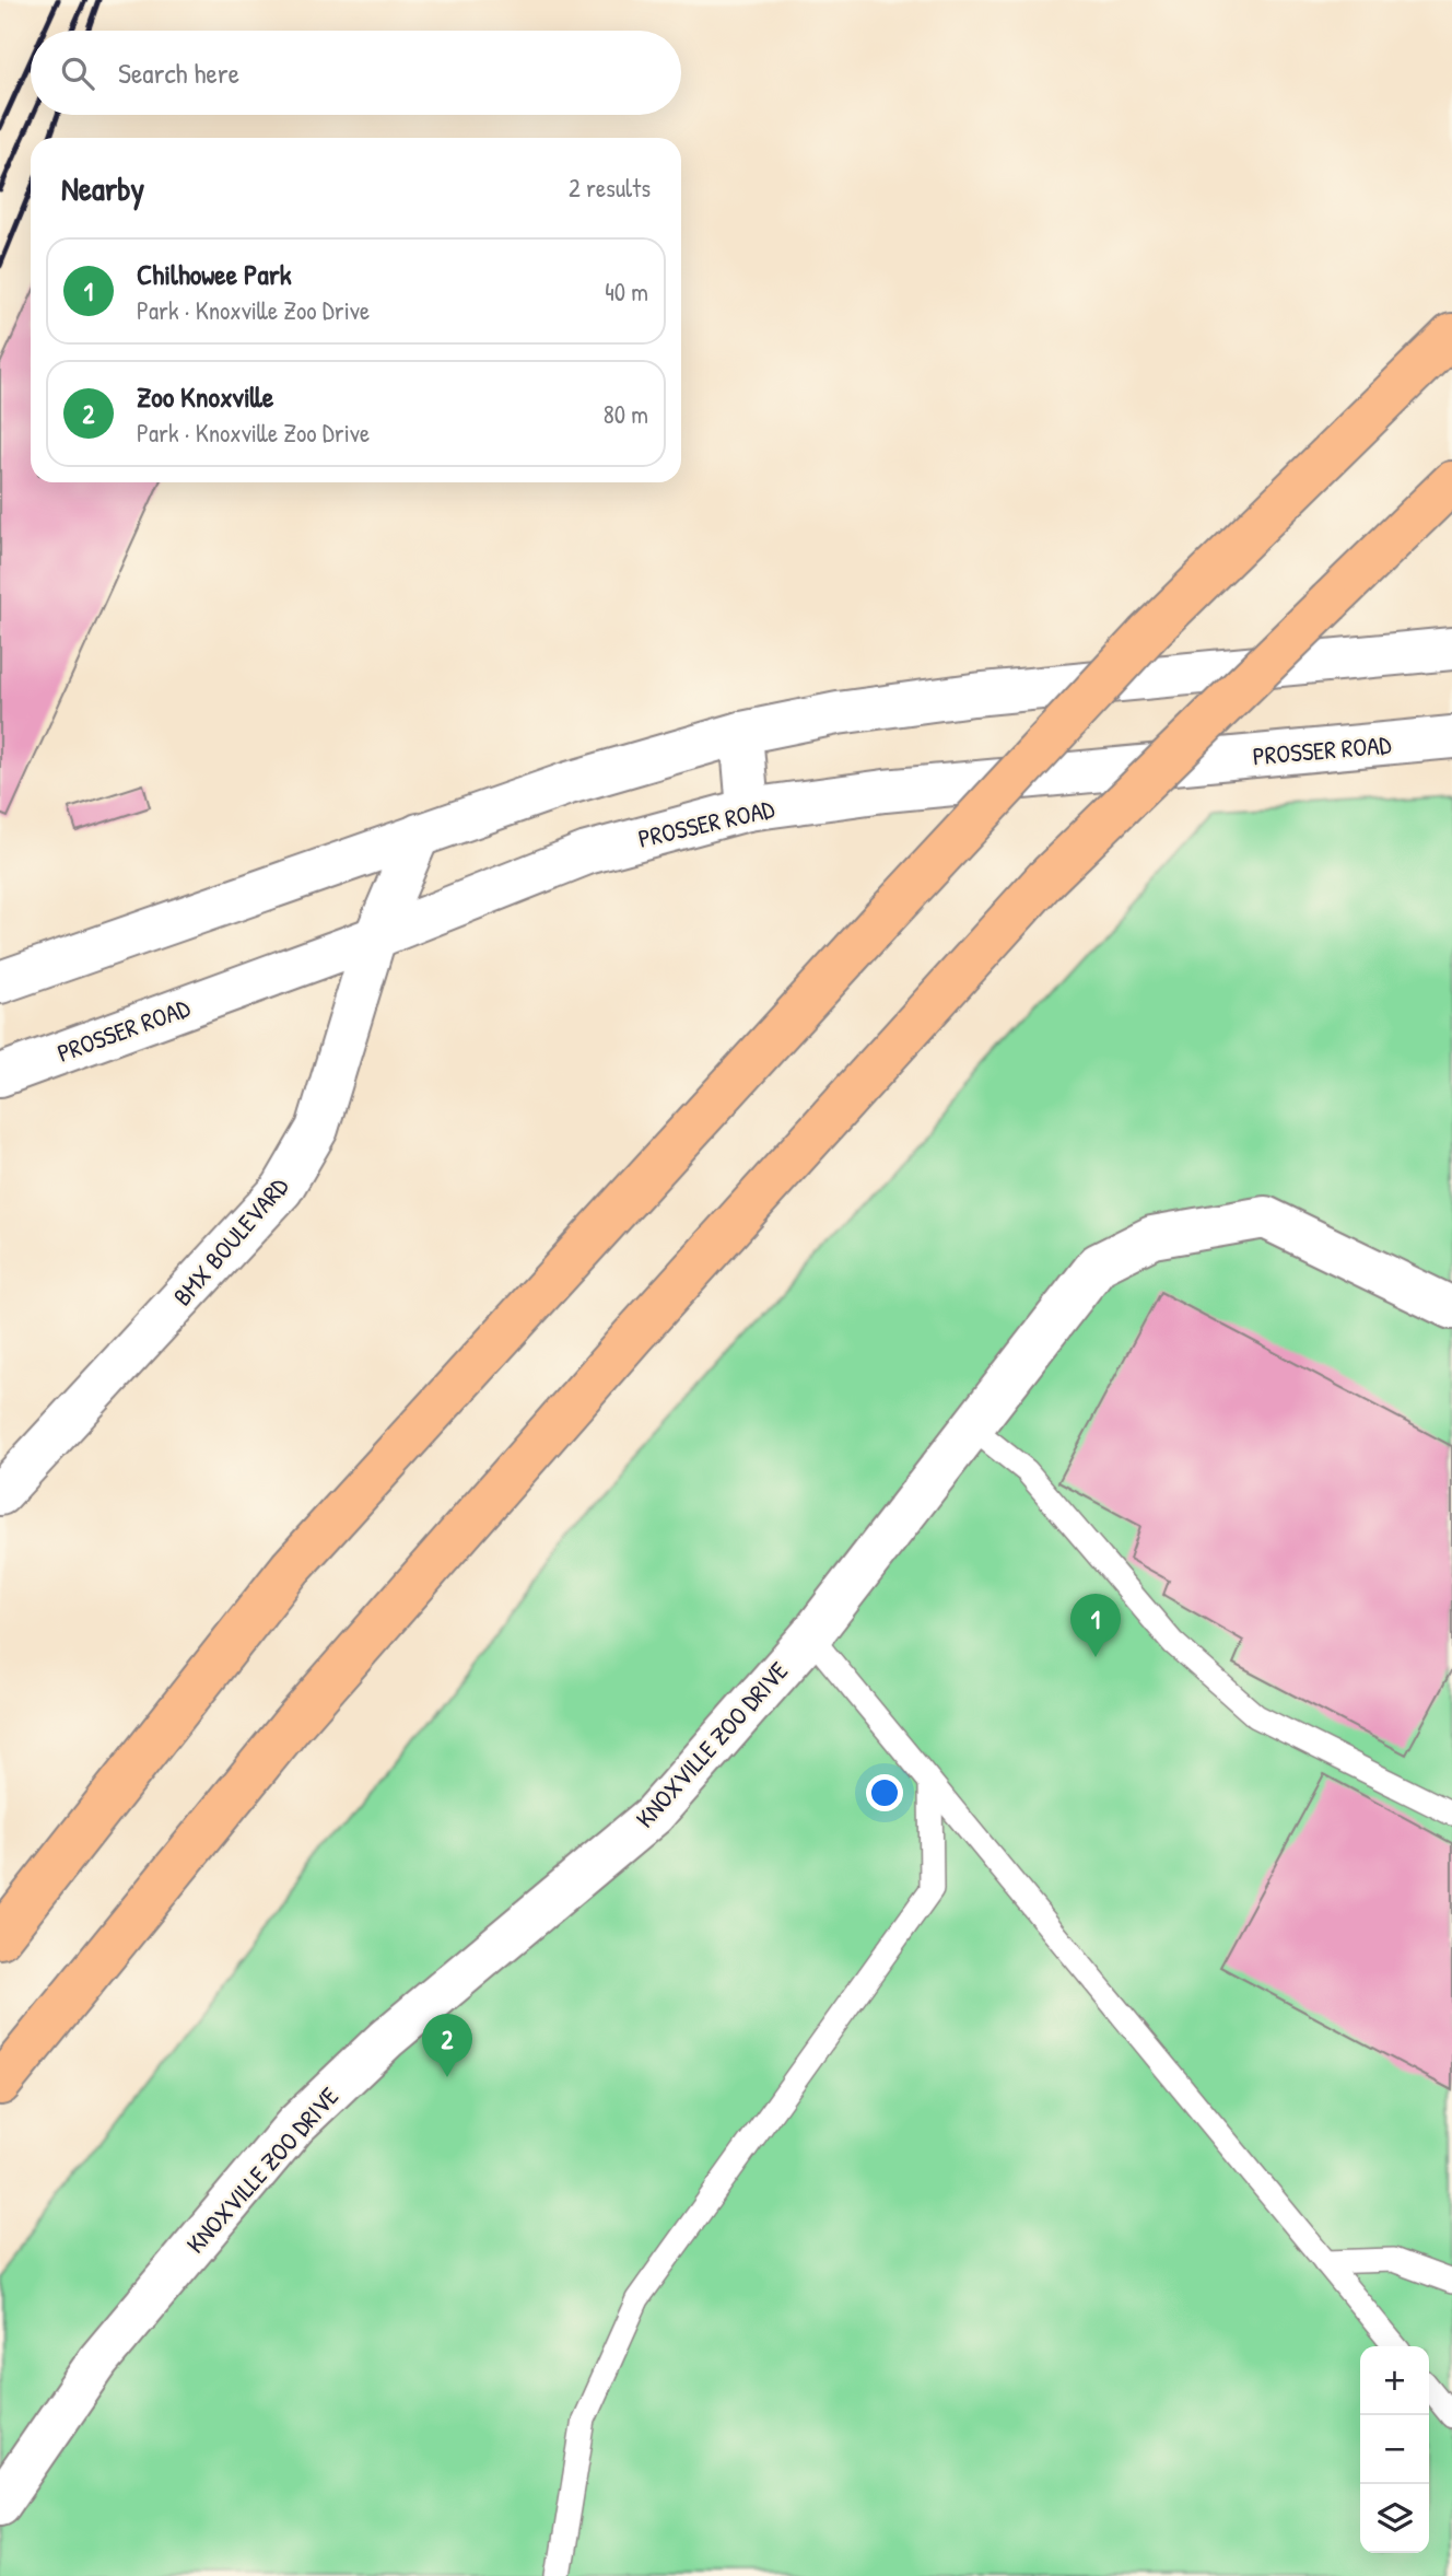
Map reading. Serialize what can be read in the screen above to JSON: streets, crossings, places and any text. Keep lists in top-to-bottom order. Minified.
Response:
{"streets":{"street":["PROSSER ROAD","BMX BOULEVARD","KNOXVILLE ZOO DRIVE"]},"crossings":[["PROSSER ROAD","BMX BOULEVARD"]],"page":{"search":"Search here","heading":["Nearby","2 results"],"list":[{"mark":"1","name":"Chilhowee Park","note":"Park · Knoxville Zoo Drive","value":"40 m"},{"mark":"2","name":"Zoo Knoxville","note":"Park · Knoxville Zoo Drive","value":"80 m"}],"pins":["1","2"],"map_buttons":["+","−"]}}
